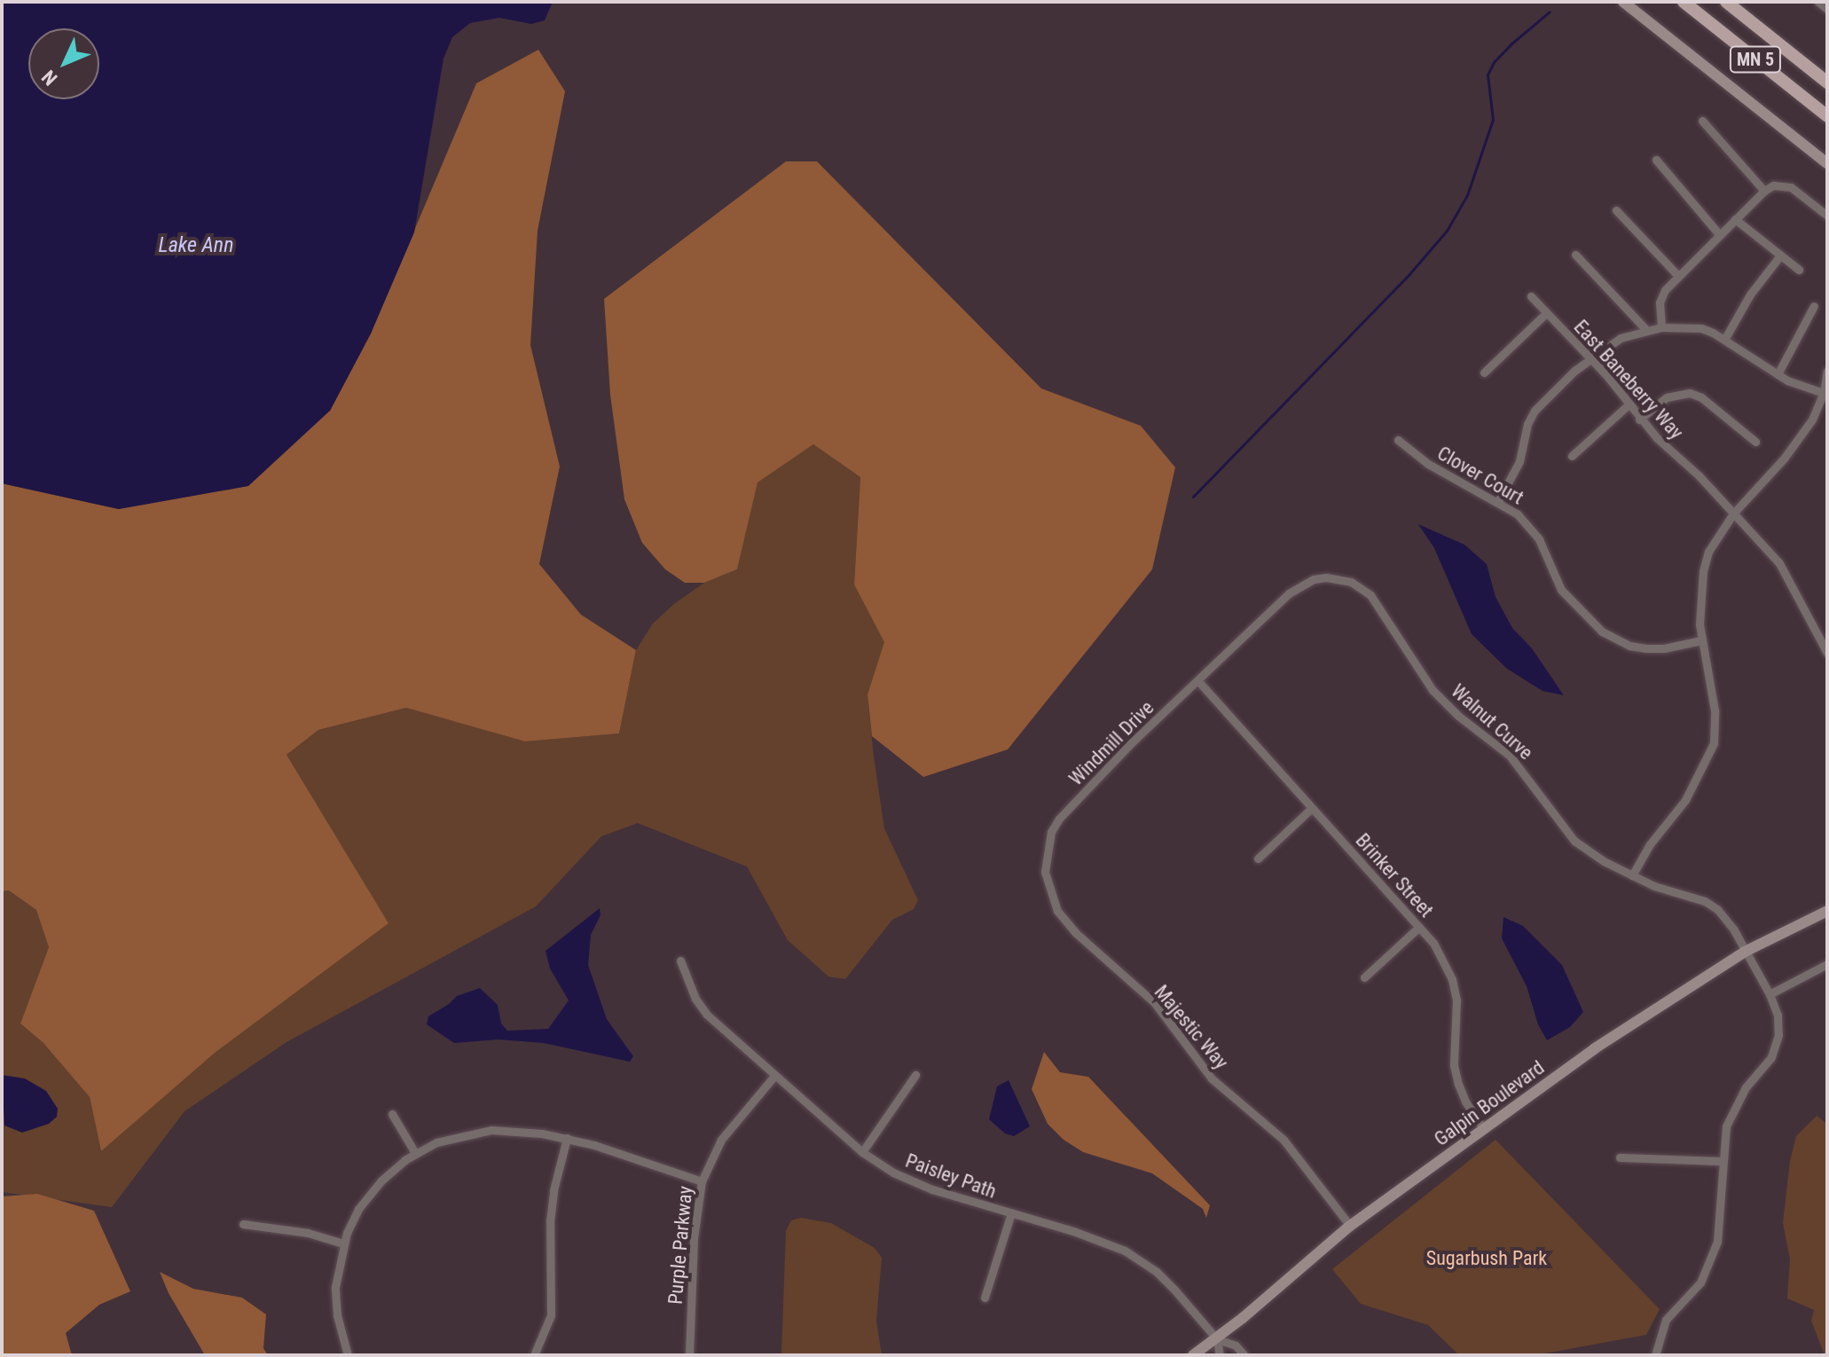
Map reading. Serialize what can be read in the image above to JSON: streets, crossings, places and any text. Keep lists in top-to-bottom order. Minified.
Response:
{"streets":{"main road":["MN 5"],"street":["East Baneberry Way","Clover Court","Walnut Curve","Windmill Drive","Brinker Street","Majestic Way","Galpin Boulevard","Paisley Path","Purple Parkway"]},"crossings":[["Walnut Curve","Windmill Drive"],["Walnut Curve","Brinker Street"],["Walnut Curve","Galpin Boulevard"],["Windmill Drive","Brinker Street"],["Windmill Drive","Majestic Way"],["Brinker Street","Galpin Boulevard"],["Majestic Way","Galpin Boulevard"],["Galpin Boulevard","Paisley Path"],["Paisley Path","Purple Parkway"]],"water":["Lake Ann"],"parks":["Sugarbush Park"],"north":"bottom left"}
